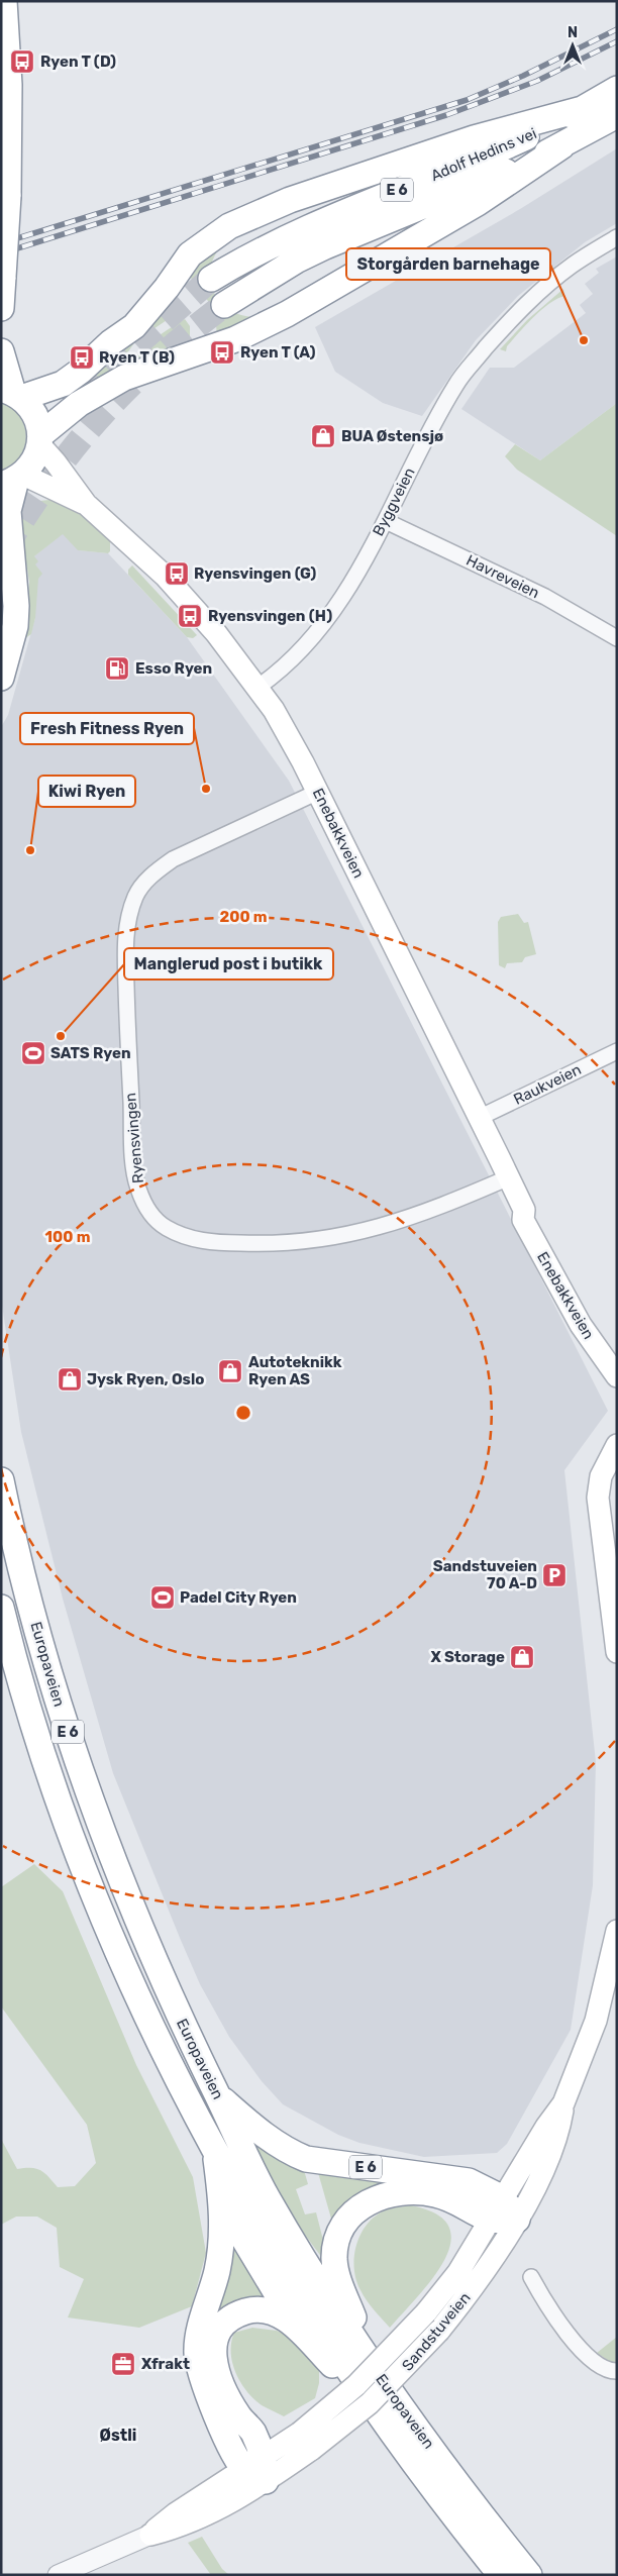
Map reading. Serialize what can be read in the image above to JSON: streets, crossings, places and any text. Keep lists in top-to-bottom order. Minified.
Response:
{"streets":{"highway":["Adolf Hedins vei","E 6","Europaveien"],"main road":["Enebakkveien","Sandstuveien"],"street":["Byggveien","Havreveien","Raukveien","Ryensvingen"]},"crossings":[["Adolf Hedins vei","E 6"],["E 6","Enebakkveien"],["E 6","Europaveien"],["E 6","Sandstuveien"],["Byggveien","Havreveien"],["Byggveien","Enebakkveien"],["Enebakkveien","Raukveien"],["Enebakkveien","Ryensvingen"]],"districts":["Østli"],"places":{"bus stop":["Ryen T (D)","Ryen T (A)","Ryen T (B)","Ryensvingen (G)","Ryensvingen (H)"],"other":["Storgården barnehage","Fresh Fitness Ryen","Kiwi Ryen","Manglerud post i butikk"],"shop":["BUA Østensjø","Autoteknikk Ryen AS","Jysk Ryen, Oslo","X Storage"],"fuel station":["Esso Ryen"],"sports":["SATS Ryen","Padel City Ryen"],"parking":["Sandstuveien 70 A-D"],"office":["Xfrakt"]},"north":"top","rings":["200 m","100 m"]}
